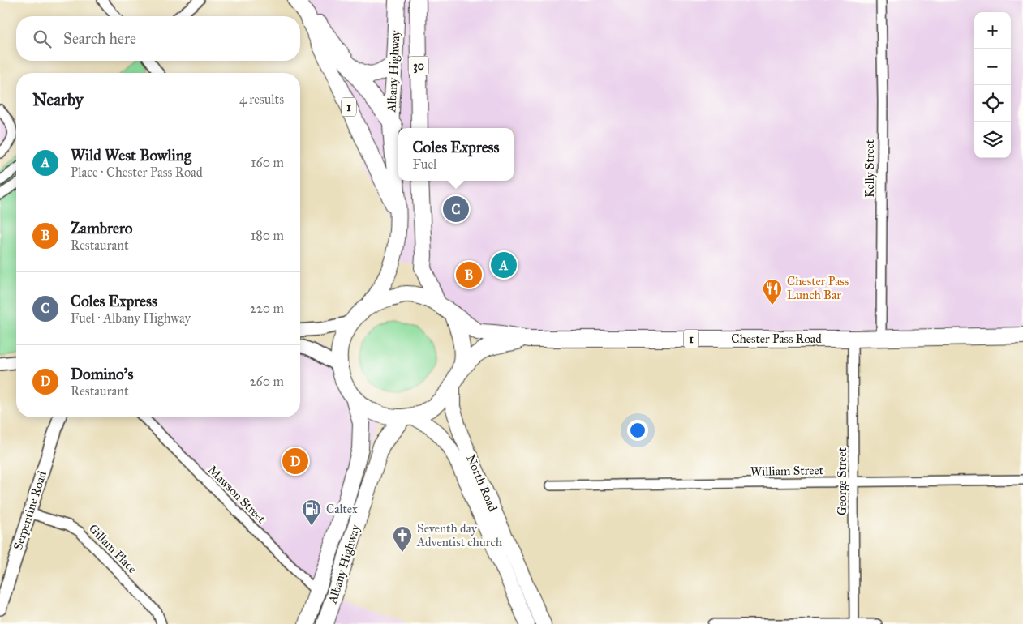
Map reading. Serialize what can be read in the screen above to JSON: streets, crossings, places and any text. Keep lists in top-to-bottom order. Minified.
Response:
{"streets":{"highway":["30","Albany Highway","1","Chester Pass Road"],"main road":["North Road"],"street":["Kelly Street","William Street","George Street","Mawson Street","Serpentine Road","Gillam Place"]},"crossings":[["Albany Highway","1"],["Albany Highway","Chester Pass Road"],["Albany Highway","North Road"],["Albany Highway","Mawson Street"],["1","Chester Pass Road"],["1","North Road"],["Kelly Street","Chester Pass Road"],["Chester Pass Road","George Street"],["Chester Pass Road","North Road"],["William Street","George Street"],["Serpentine Road","Gillam Place"]],"places":{"restaurant":["Chester Pass Lunch Bar"],"fuel station":["Caltex"],"church":["Seventh day Adventist church"]},"page":{"map_buttons":["+","−"],"search":"Search here","heading":["Nearby","4 results"],"list":[{"mark":"A","name":"Wild West Bowling","note":"Place · Chester Pass Road","value":"160 m"},{"mark":"B","name":"Zambrero","note":"Restaurant","value":"180 m"},{"mark":"C","name":"Coles Express","note":"Fuel · Albany Highway","value":"220 m"},{"mark":"D","name":"Domino's","note":"Restaurant","value":"260 m"}],"popup":["Coles Express","Fuel"],"pins":["C","A","B","D"]}}
